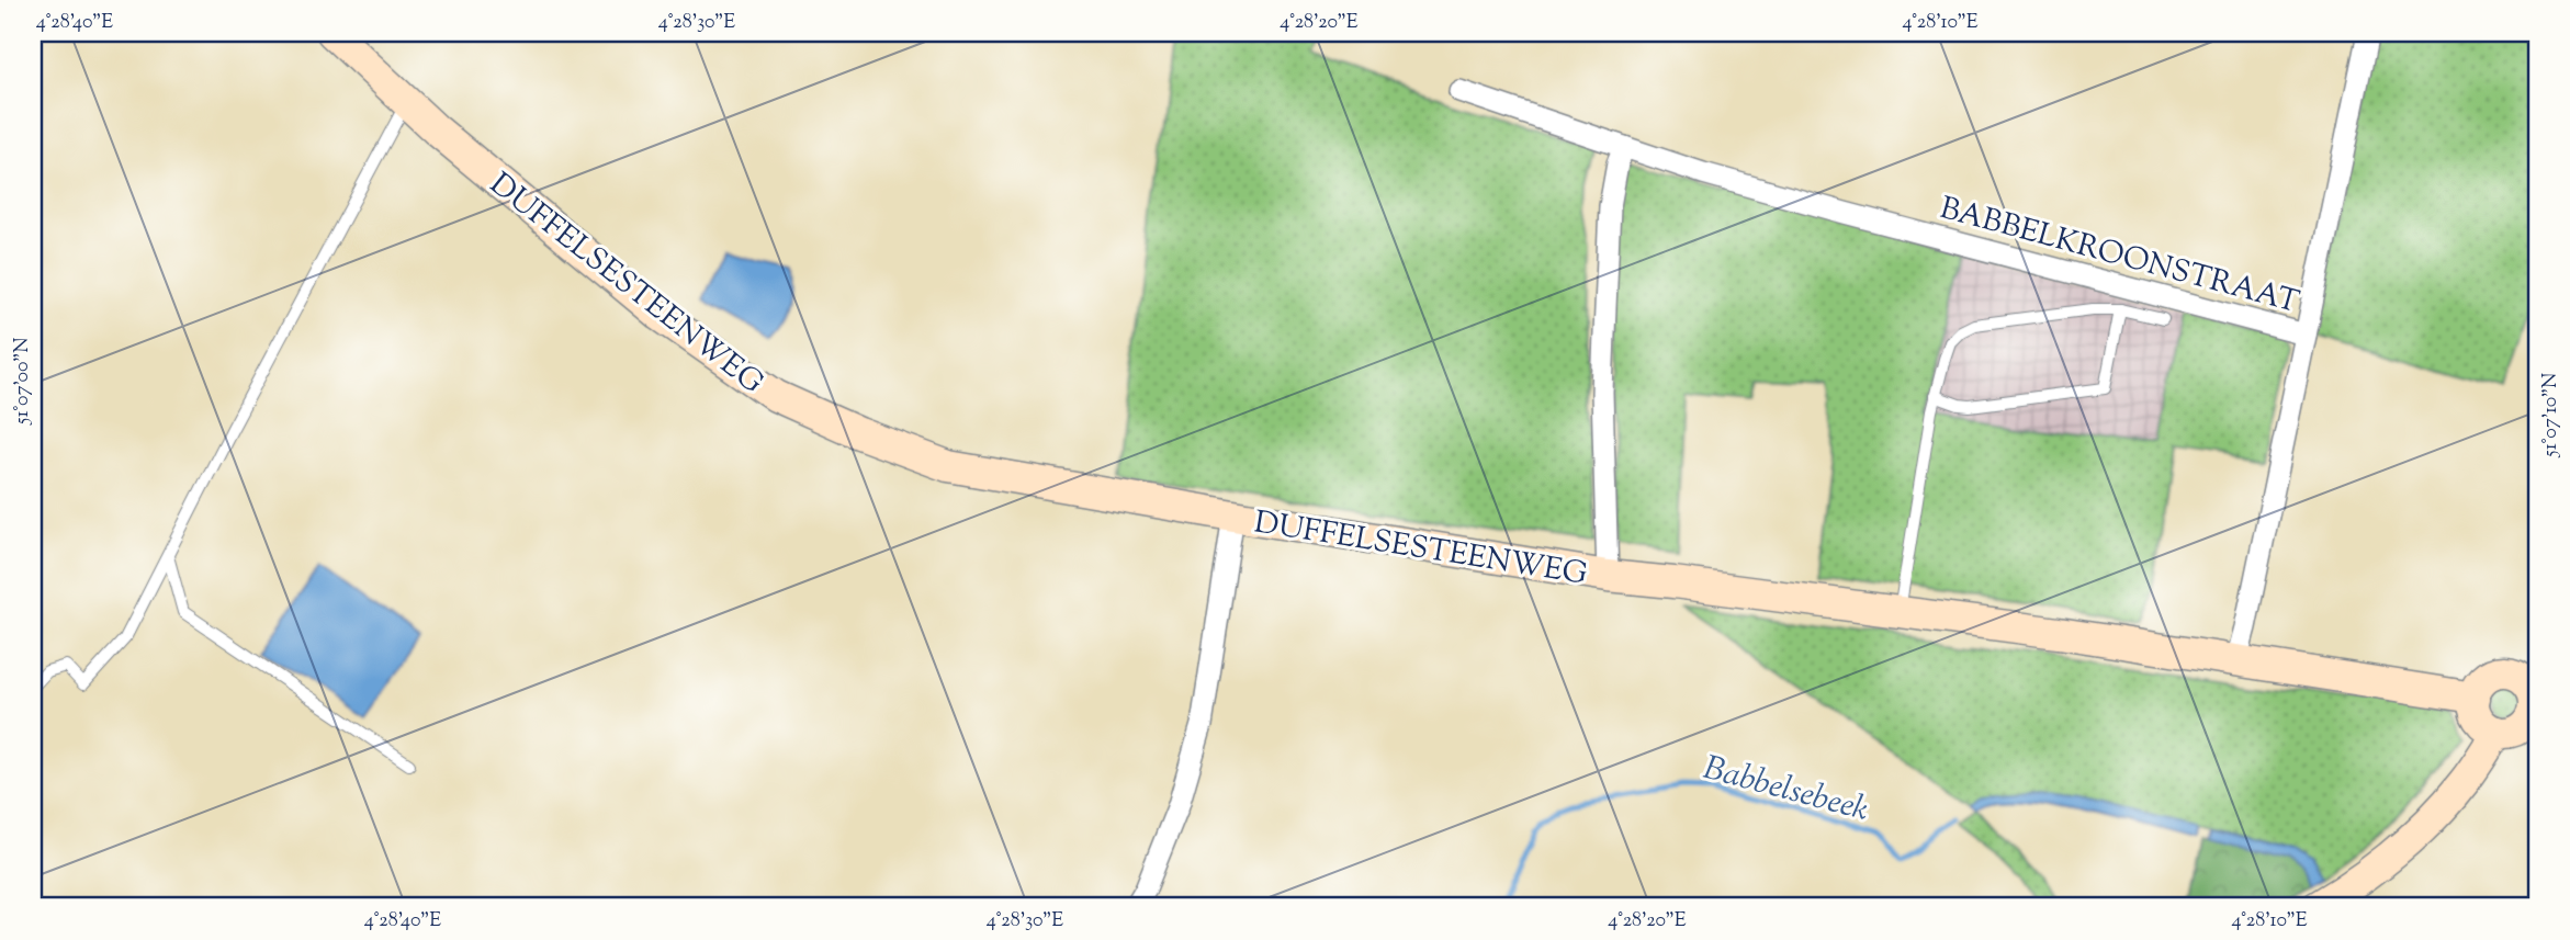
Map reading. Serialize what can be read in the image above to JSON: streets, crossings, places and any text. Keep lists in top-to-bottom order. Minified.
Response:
{"streets":{"street":["BABBELKROONSTRAAT","DUFFELSESTEENWEG"]},"water":["Babbelsebeek"],"coordinates":["4°28'40\"E","4°28'30\"E","4°28'20\"E","4°28'10\"E","51°07'00\"N","51°07'10\"N"]}
